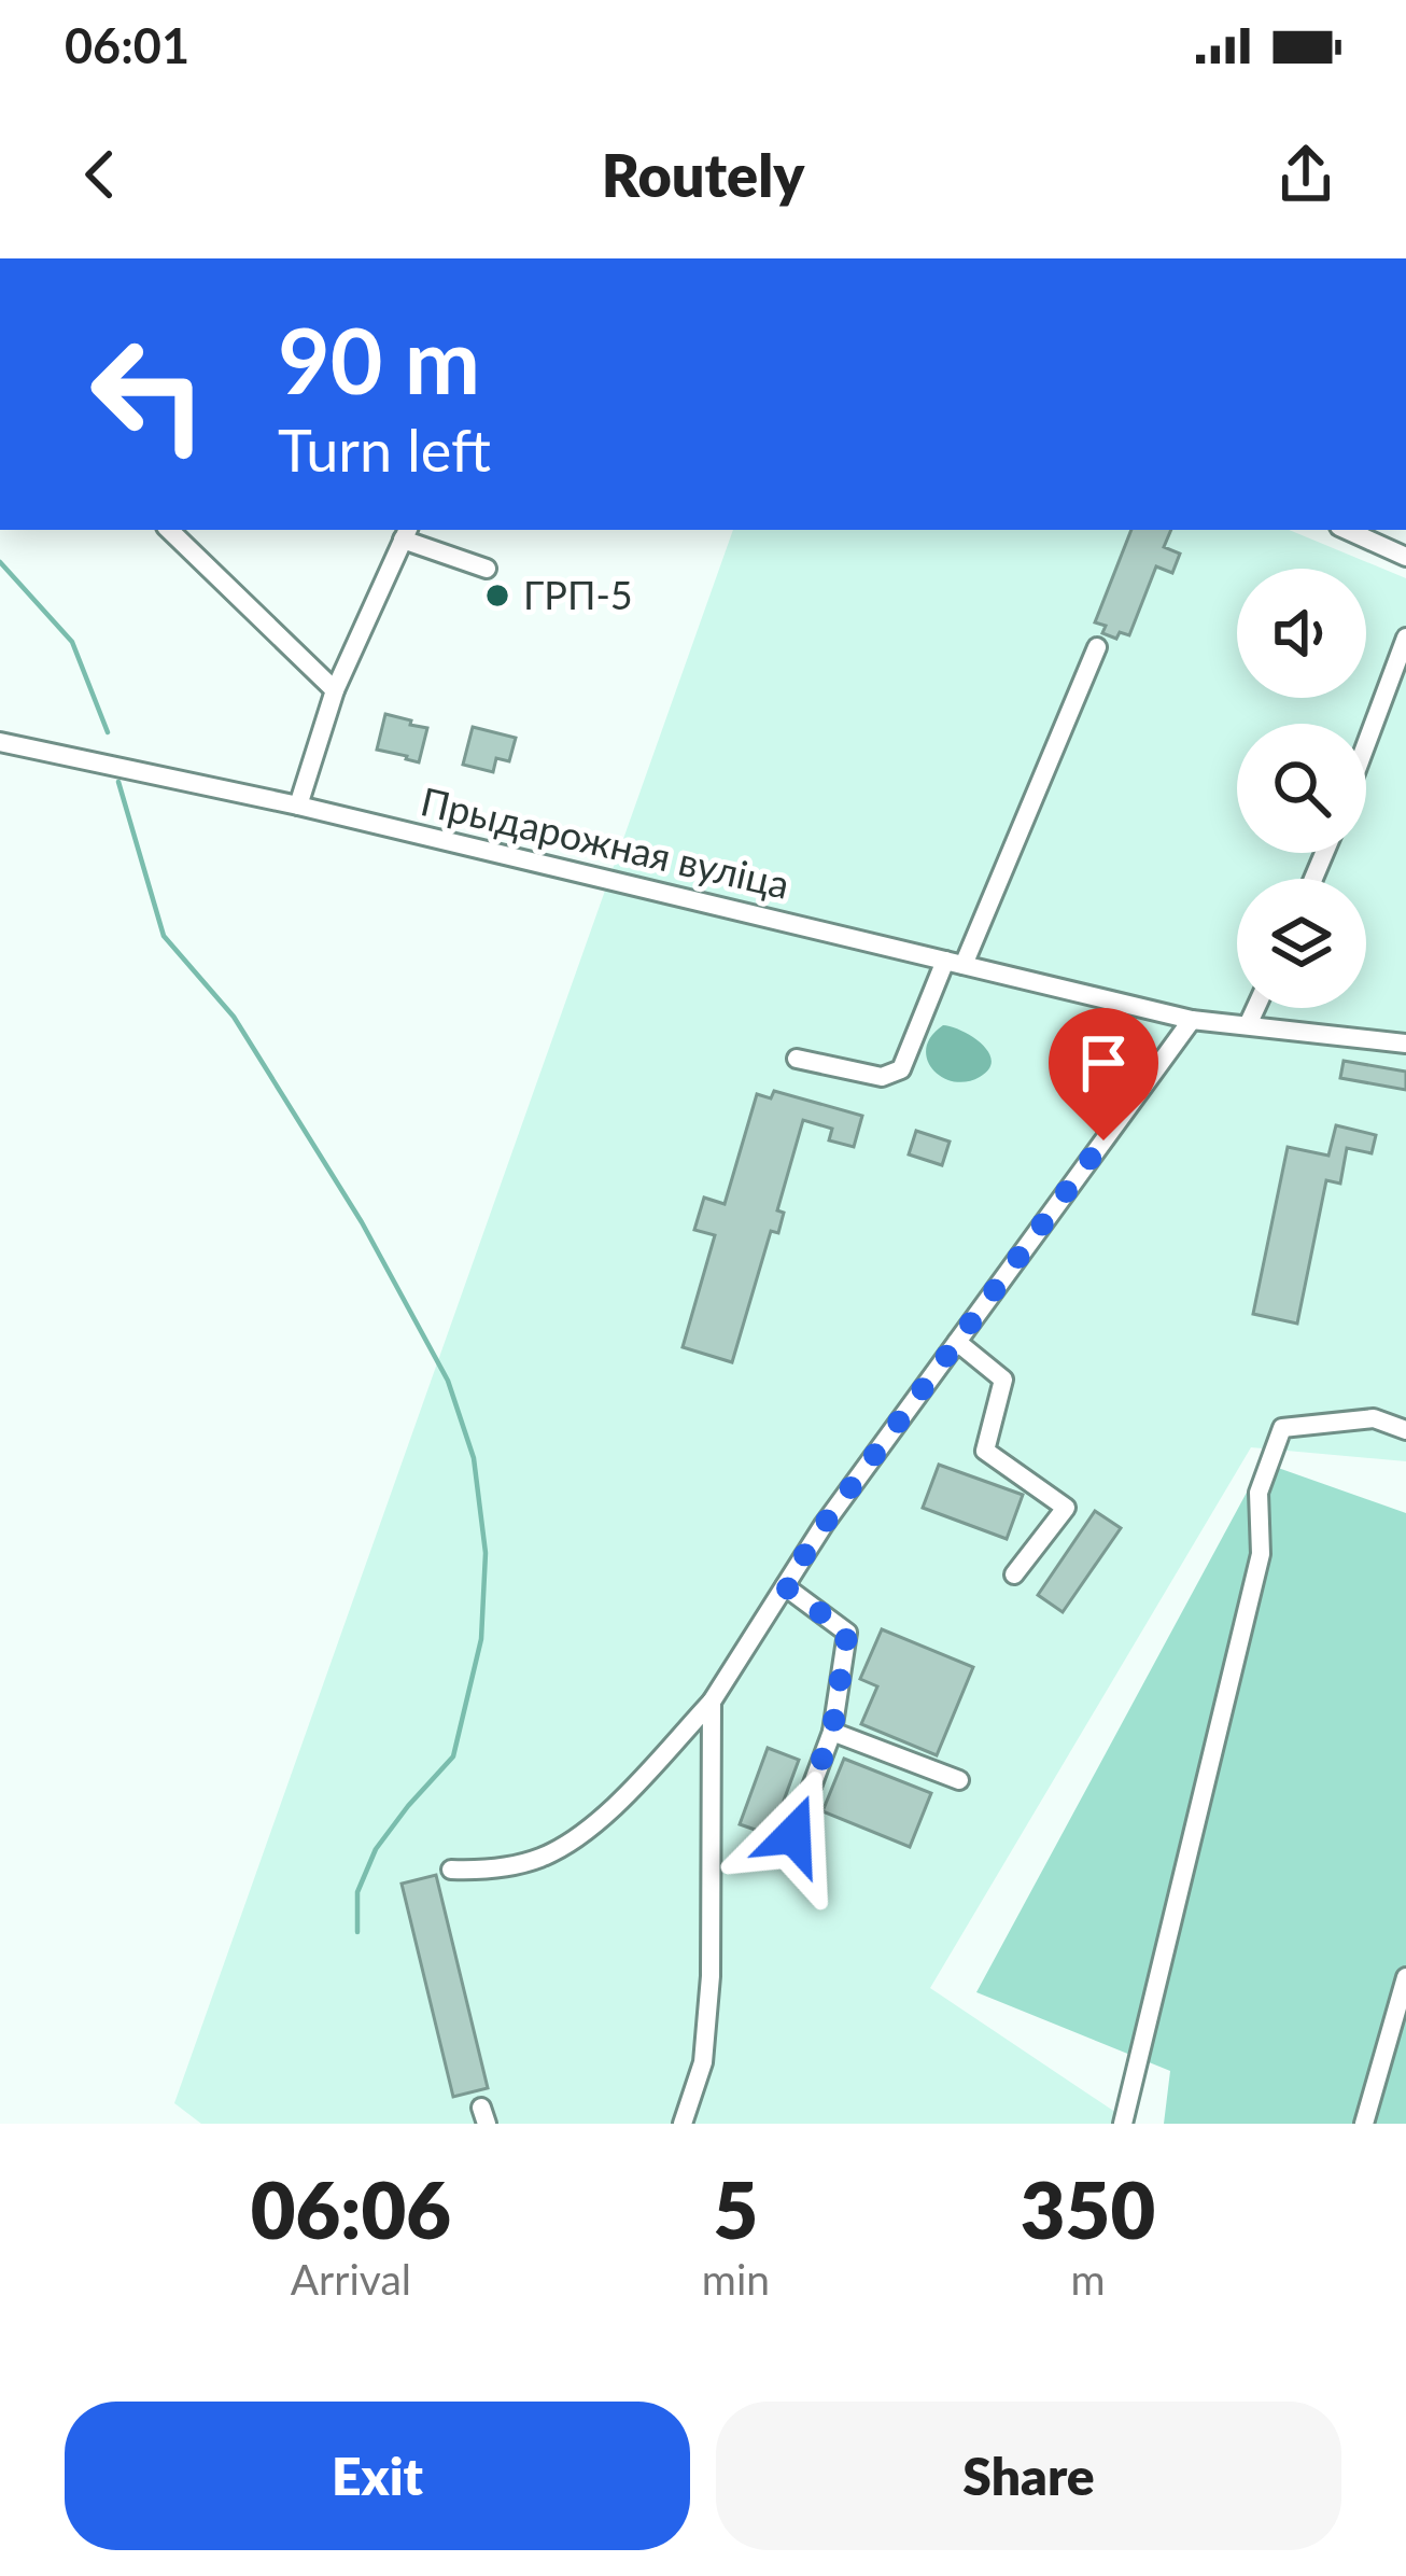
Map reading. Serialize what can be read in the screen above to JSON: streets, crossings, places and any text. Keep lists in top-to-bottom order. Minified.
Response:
{"streets":{"street":["Прыдарожная вуліца"]},"places":["ГРП-5"],"page":{"status":"06:01","header":"Routely","turn":["90 m","Turn left"],"eta":["06:06","Arrival","5","min","350","m"],"buttons":["Exit","Share"]}}
